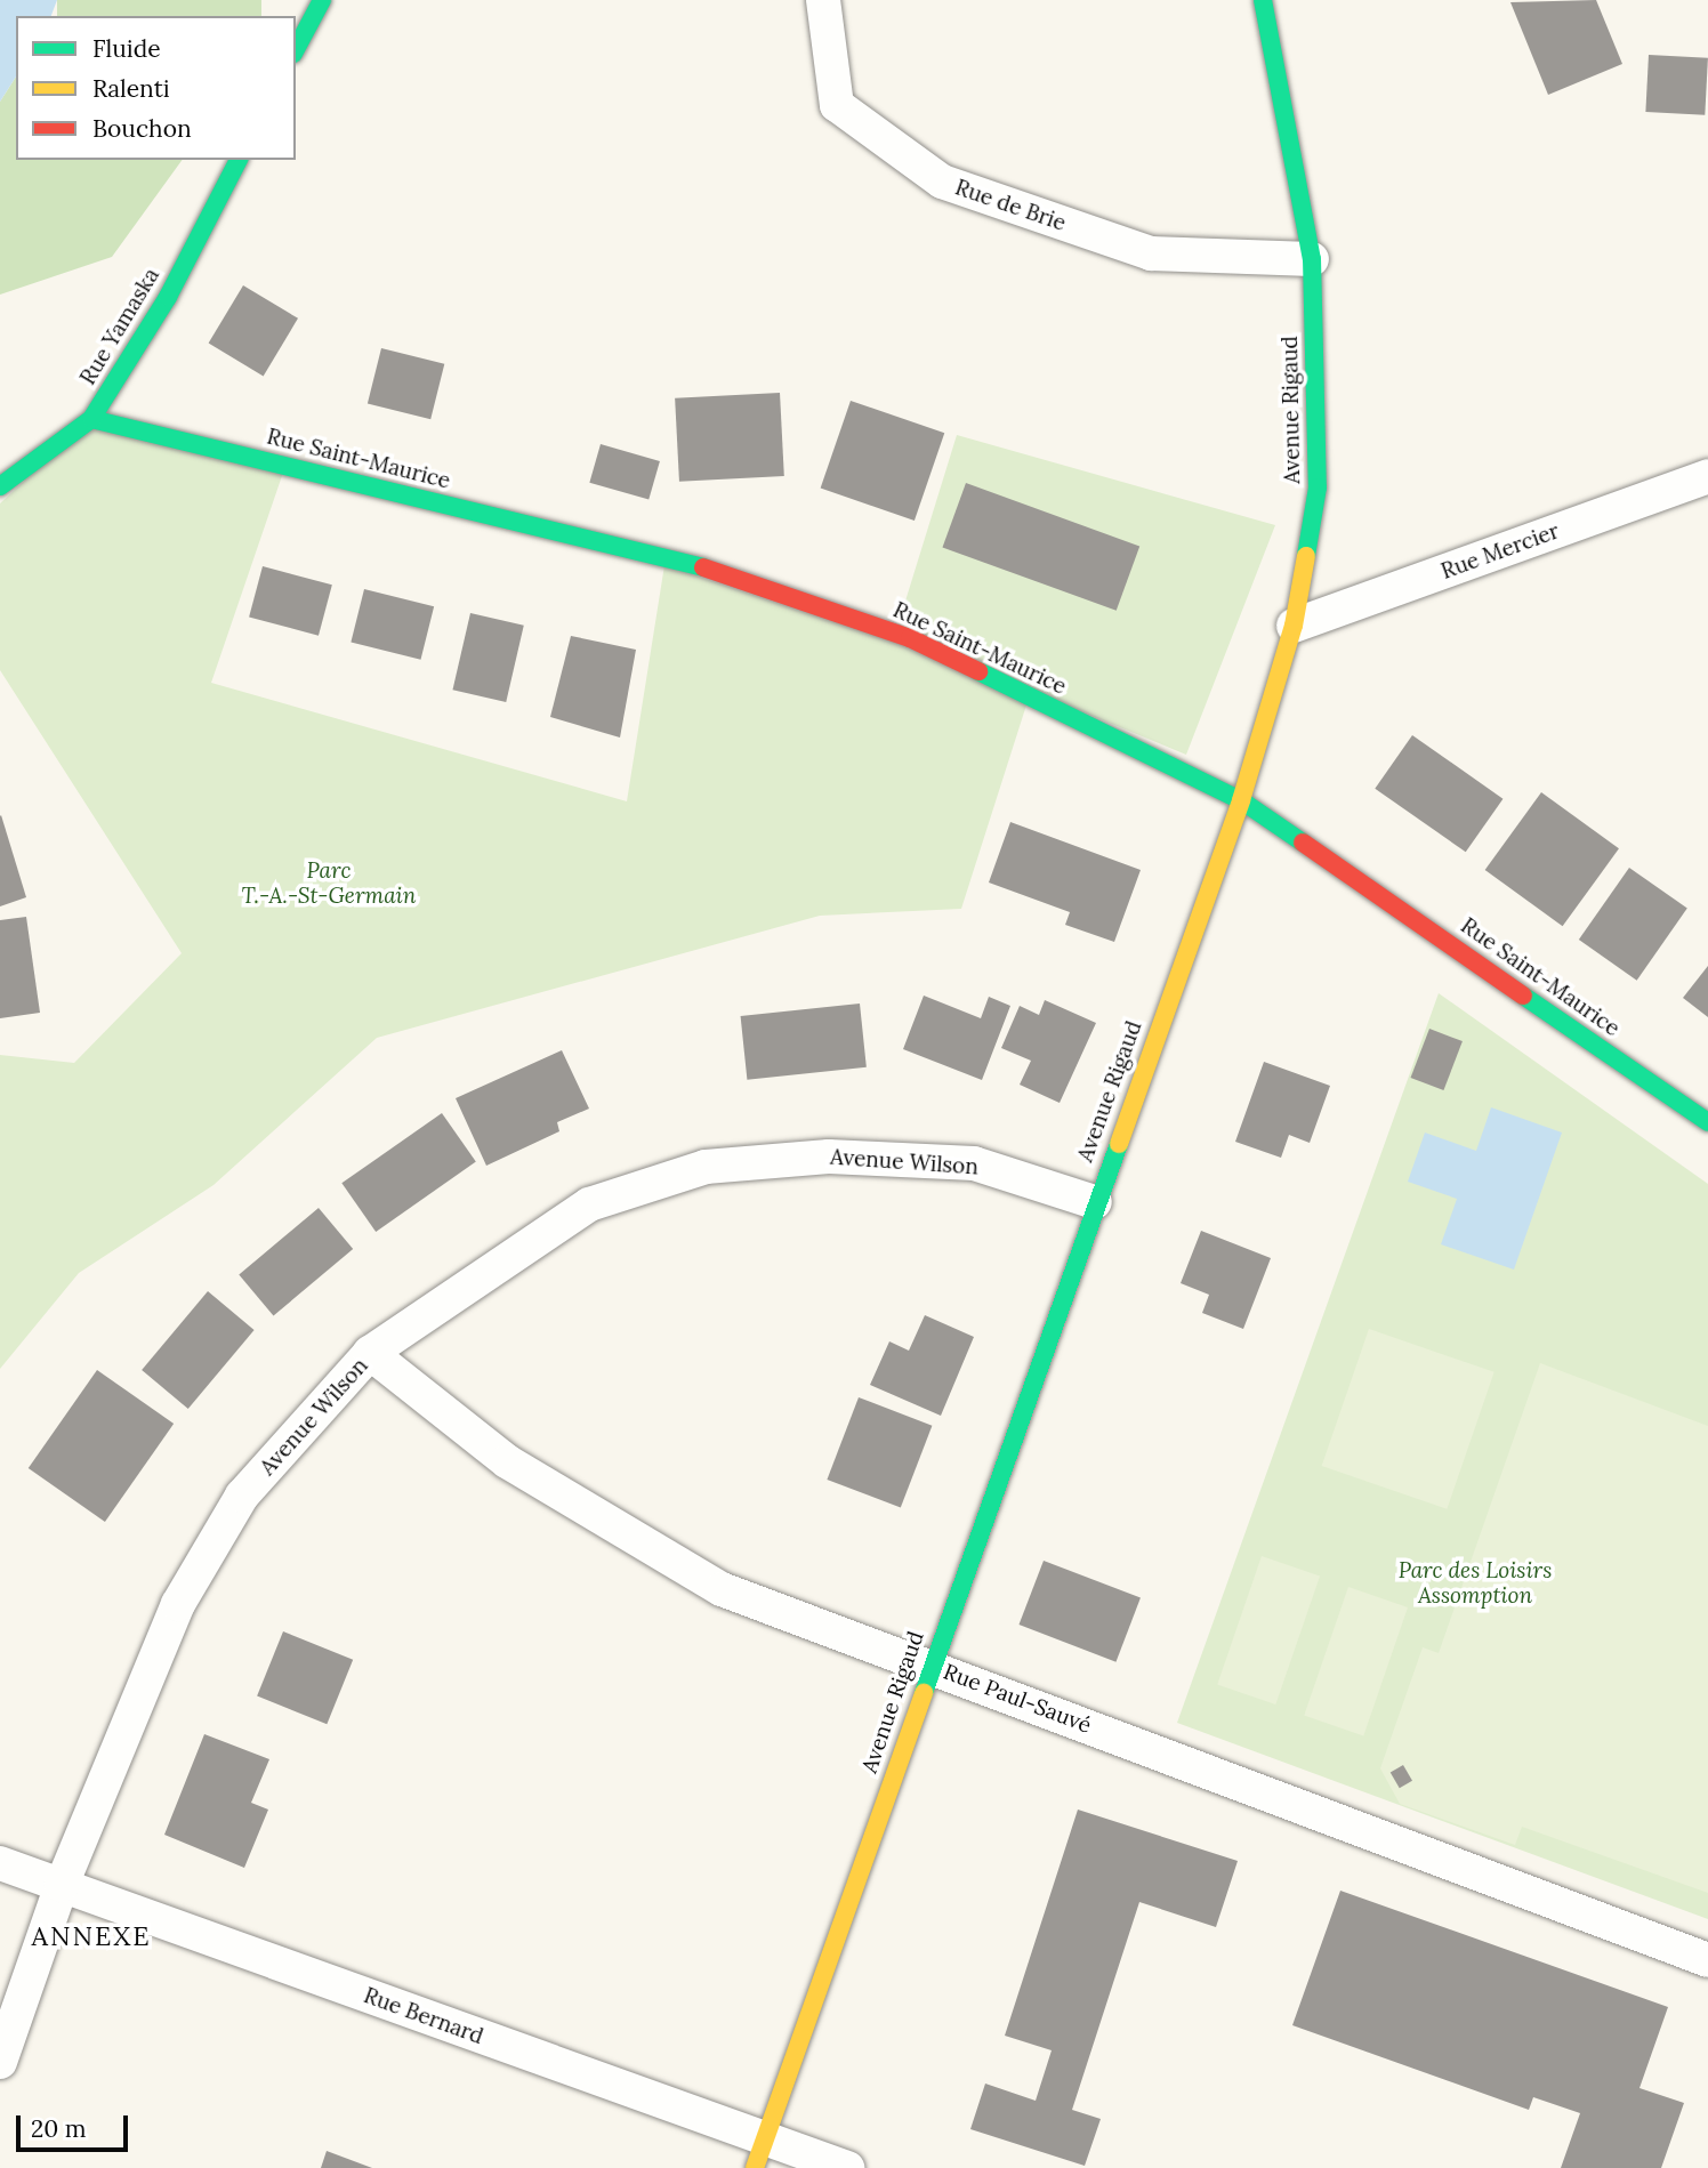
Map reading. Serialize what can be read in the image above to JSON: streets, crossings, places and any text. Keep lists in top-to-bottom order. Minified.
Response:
{"streets":{"street":["Rue de Brie","Rue Yamaska","Avenue Rigaud","Rue Saint-Maurice","Rue Mercier","Avenue Wilson","Rue Paul-Sauvé","Rue Bernard"]},"crossings":[["Rue de Brie","Avenue Rigaud"],["Rue Yamaska","Rue Saint-Maurice"],["Avenue Rigaud","Rue Saint-Maurice"],["Avenue Rigaud","Rue Mercier"],["Avenue Rigaud","Avenue Wilson"],["Avenue Rigaud","Rue Paul-Sauvé"],["Avenue Rigaud","Rue Bernard"],["Avenue Wilson","Rue Paul-Sauvé"],["Avenue Wilson","Rue Bernard"]],"districts":["ANNEXE"],"parks":["Parc T.-A.-St-Germain","Parc des Loisirs Assomption"],"legend":["Fluide","Ralenti","Bouchon"],"scale_bar":"20 m"}
